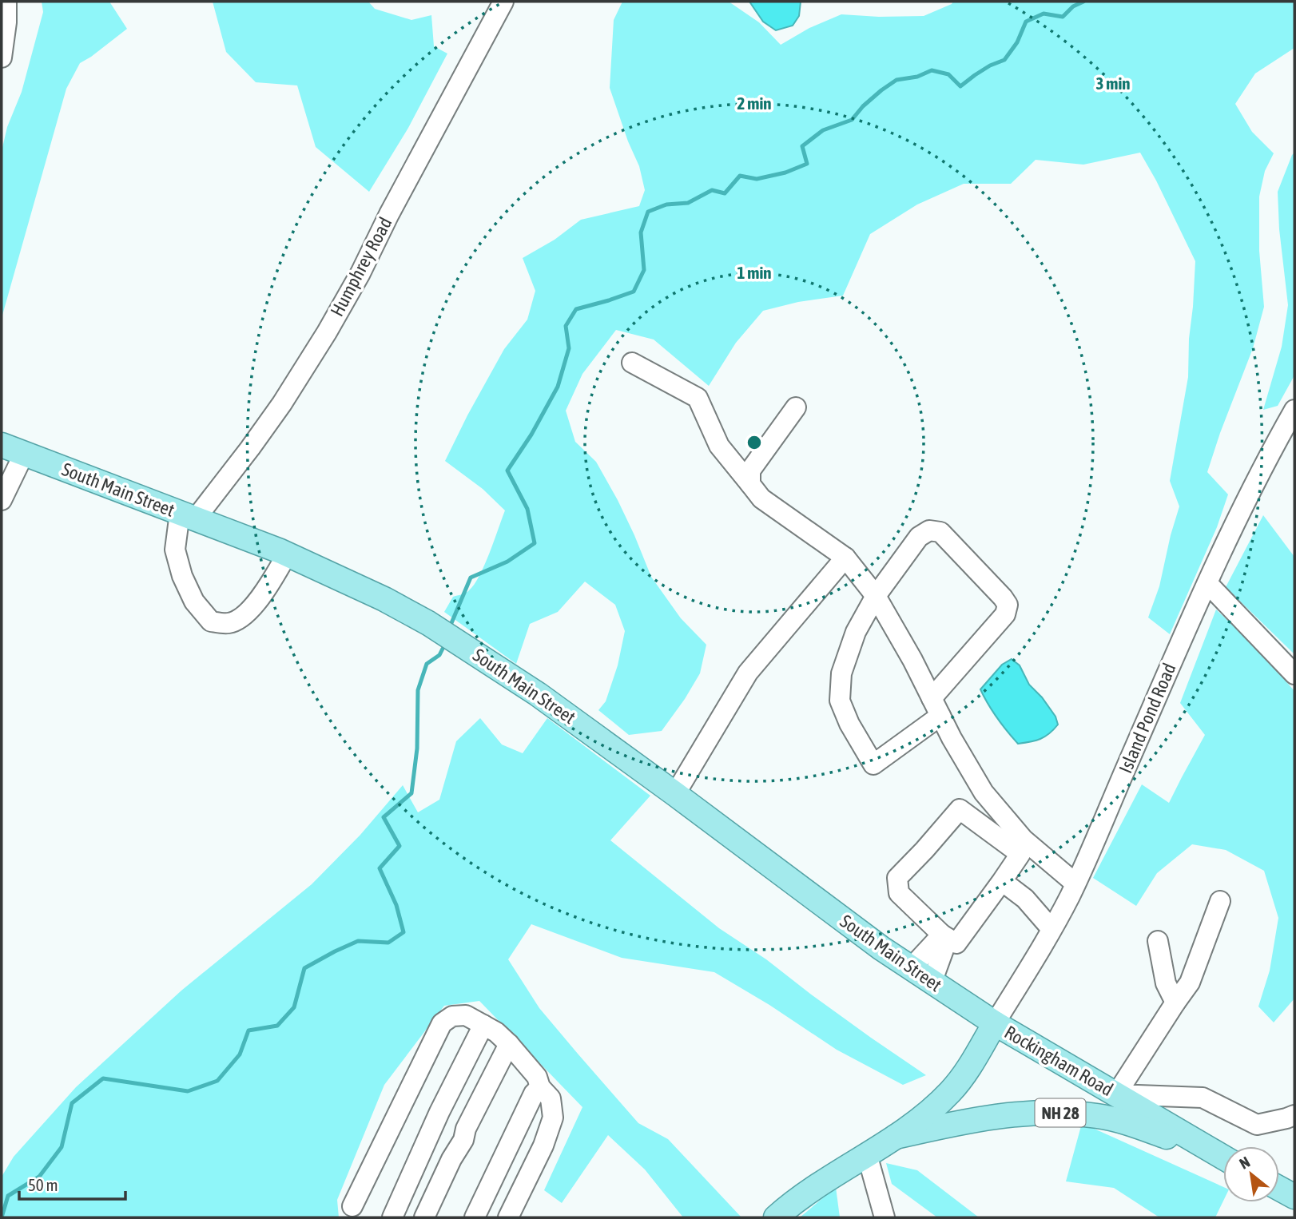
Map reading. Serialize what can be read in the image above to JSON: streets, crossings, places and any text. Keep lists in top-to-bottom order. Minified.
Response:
{"streets":{"main road":["South Main Street","Rockingham Road","NH 28"],"street":["Humphrey Road","Island Pond Road"]},"crossings":[["Humphrey Road","South Main Street"],["South Main Street","Island Pond Road"],["South Main Street","Rockingham Road"],["Island Pond Road","Rockingham Road"],["Rockingham Road","NH 28"]],"scale_bar":"50 m","north":"top left","rings":["3 min","2 min","1 min"]}
